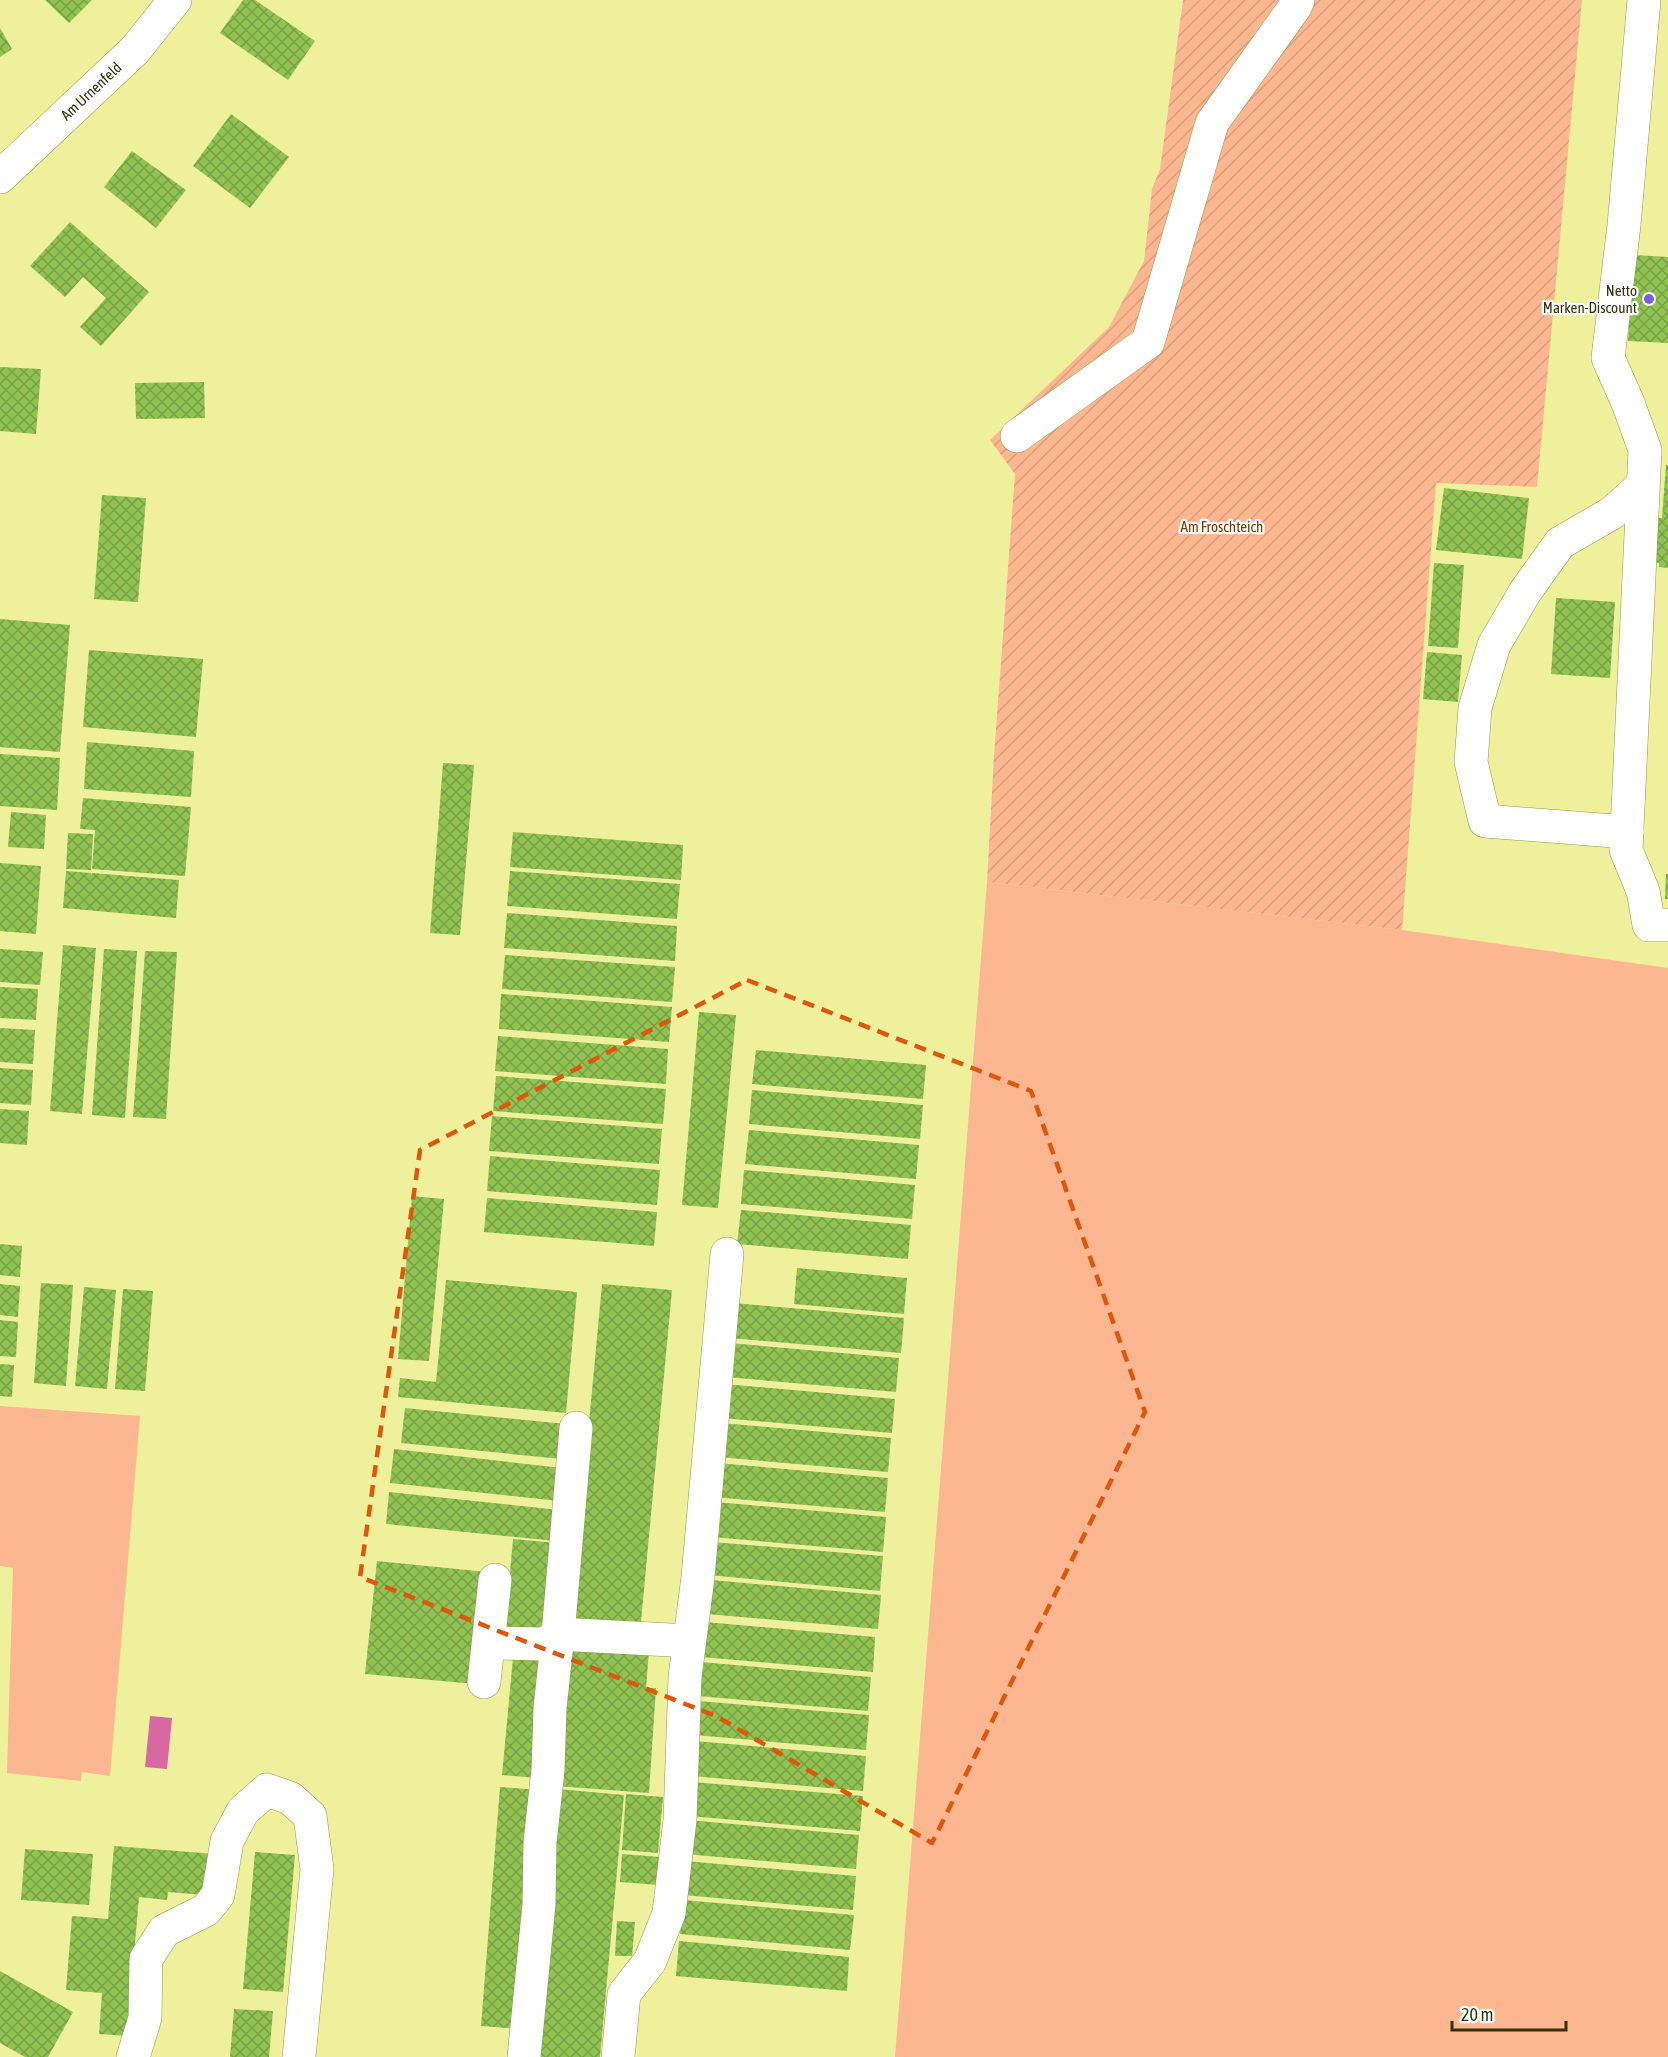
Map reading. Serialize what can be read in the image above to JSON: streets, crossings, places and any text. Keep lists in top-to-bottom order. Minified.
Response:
{"streets":{"street":["Am Urnenfeld"]},"parks":["Am Froschteich"],"places":["Netto Marken-Discount"],"scale_bar":"20 m"}
